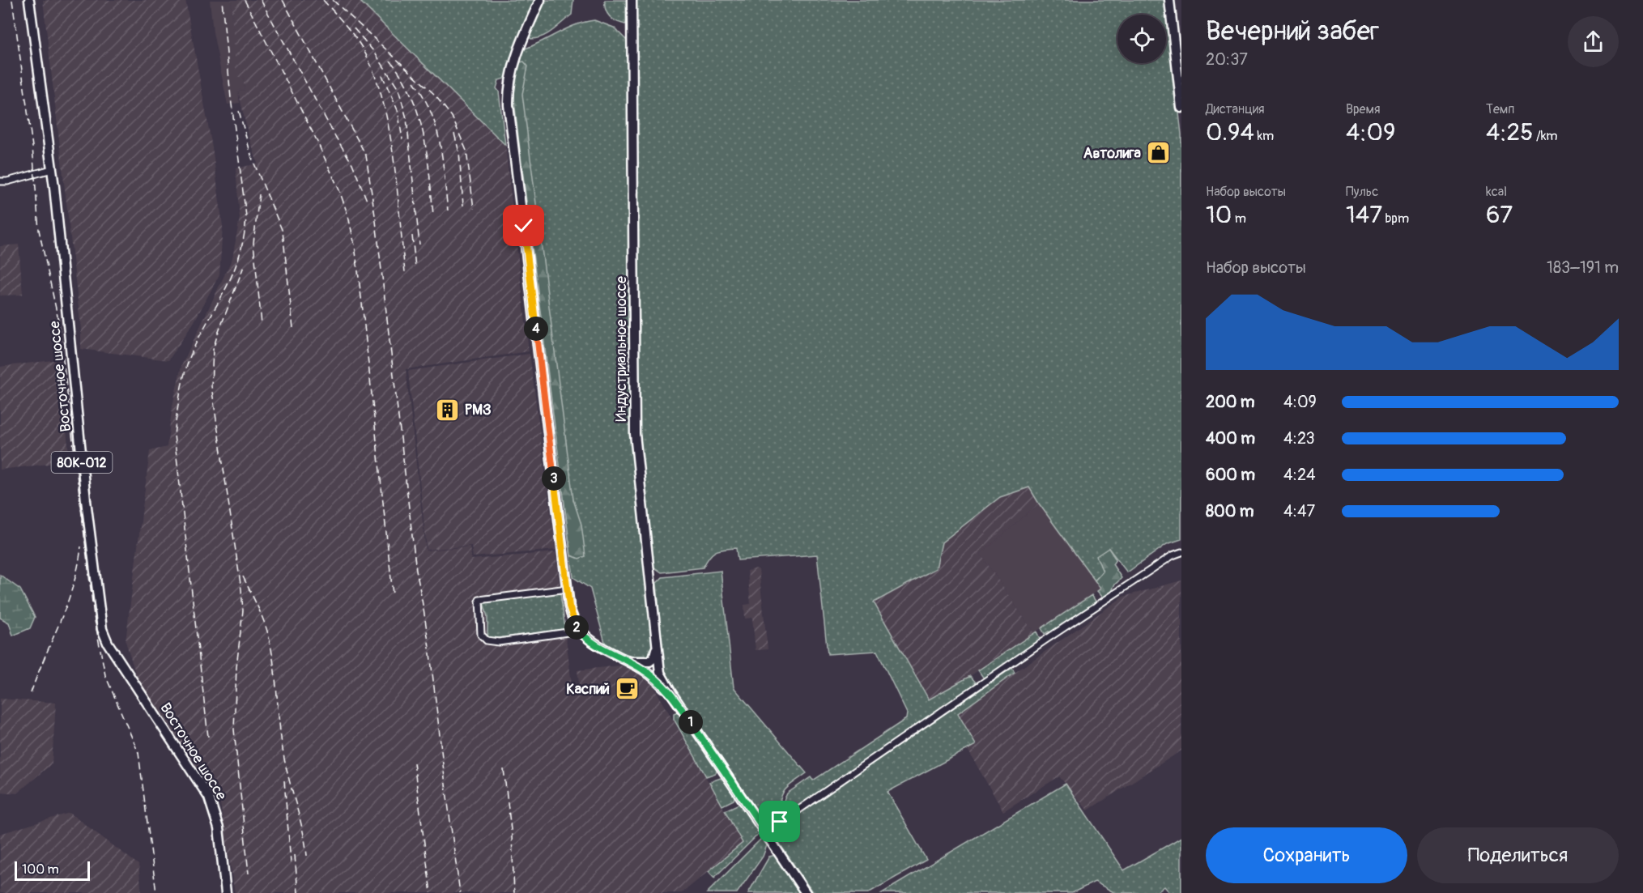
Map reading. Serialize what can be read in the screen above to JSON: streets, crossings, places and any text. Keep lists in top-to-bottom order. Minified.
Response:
{"streets":{"main road":["Индустриальное шоссе","Восточное шоссе","80К-012"]},"places":{"shop":["Автолига"],"building":["РМЗ"],"cafe":["Каспий"]},"scale_bar":"100 m","page":{"heading":["Вечерний забег","20:37"],"stats":[["Дистанция","0.94 km"],["Время","4:09"],["Темп","4:25 /km"],["Набор высоты","10 m"],["Пульс","147 bpm"],["kcal","67"]],"chart":["Набор высоты","183–191 m"],"pins":["4","3","2","1"],"list":[{"name":"200 m","note":"4:09"},{"name":"400 m","note":"4:23"},{"name":"600 m","note":"4:24"},{"name":"800 m","note":"4:47"}],"buttons":["Сохранить","Поделиться"],"scale":"100 m"}}
